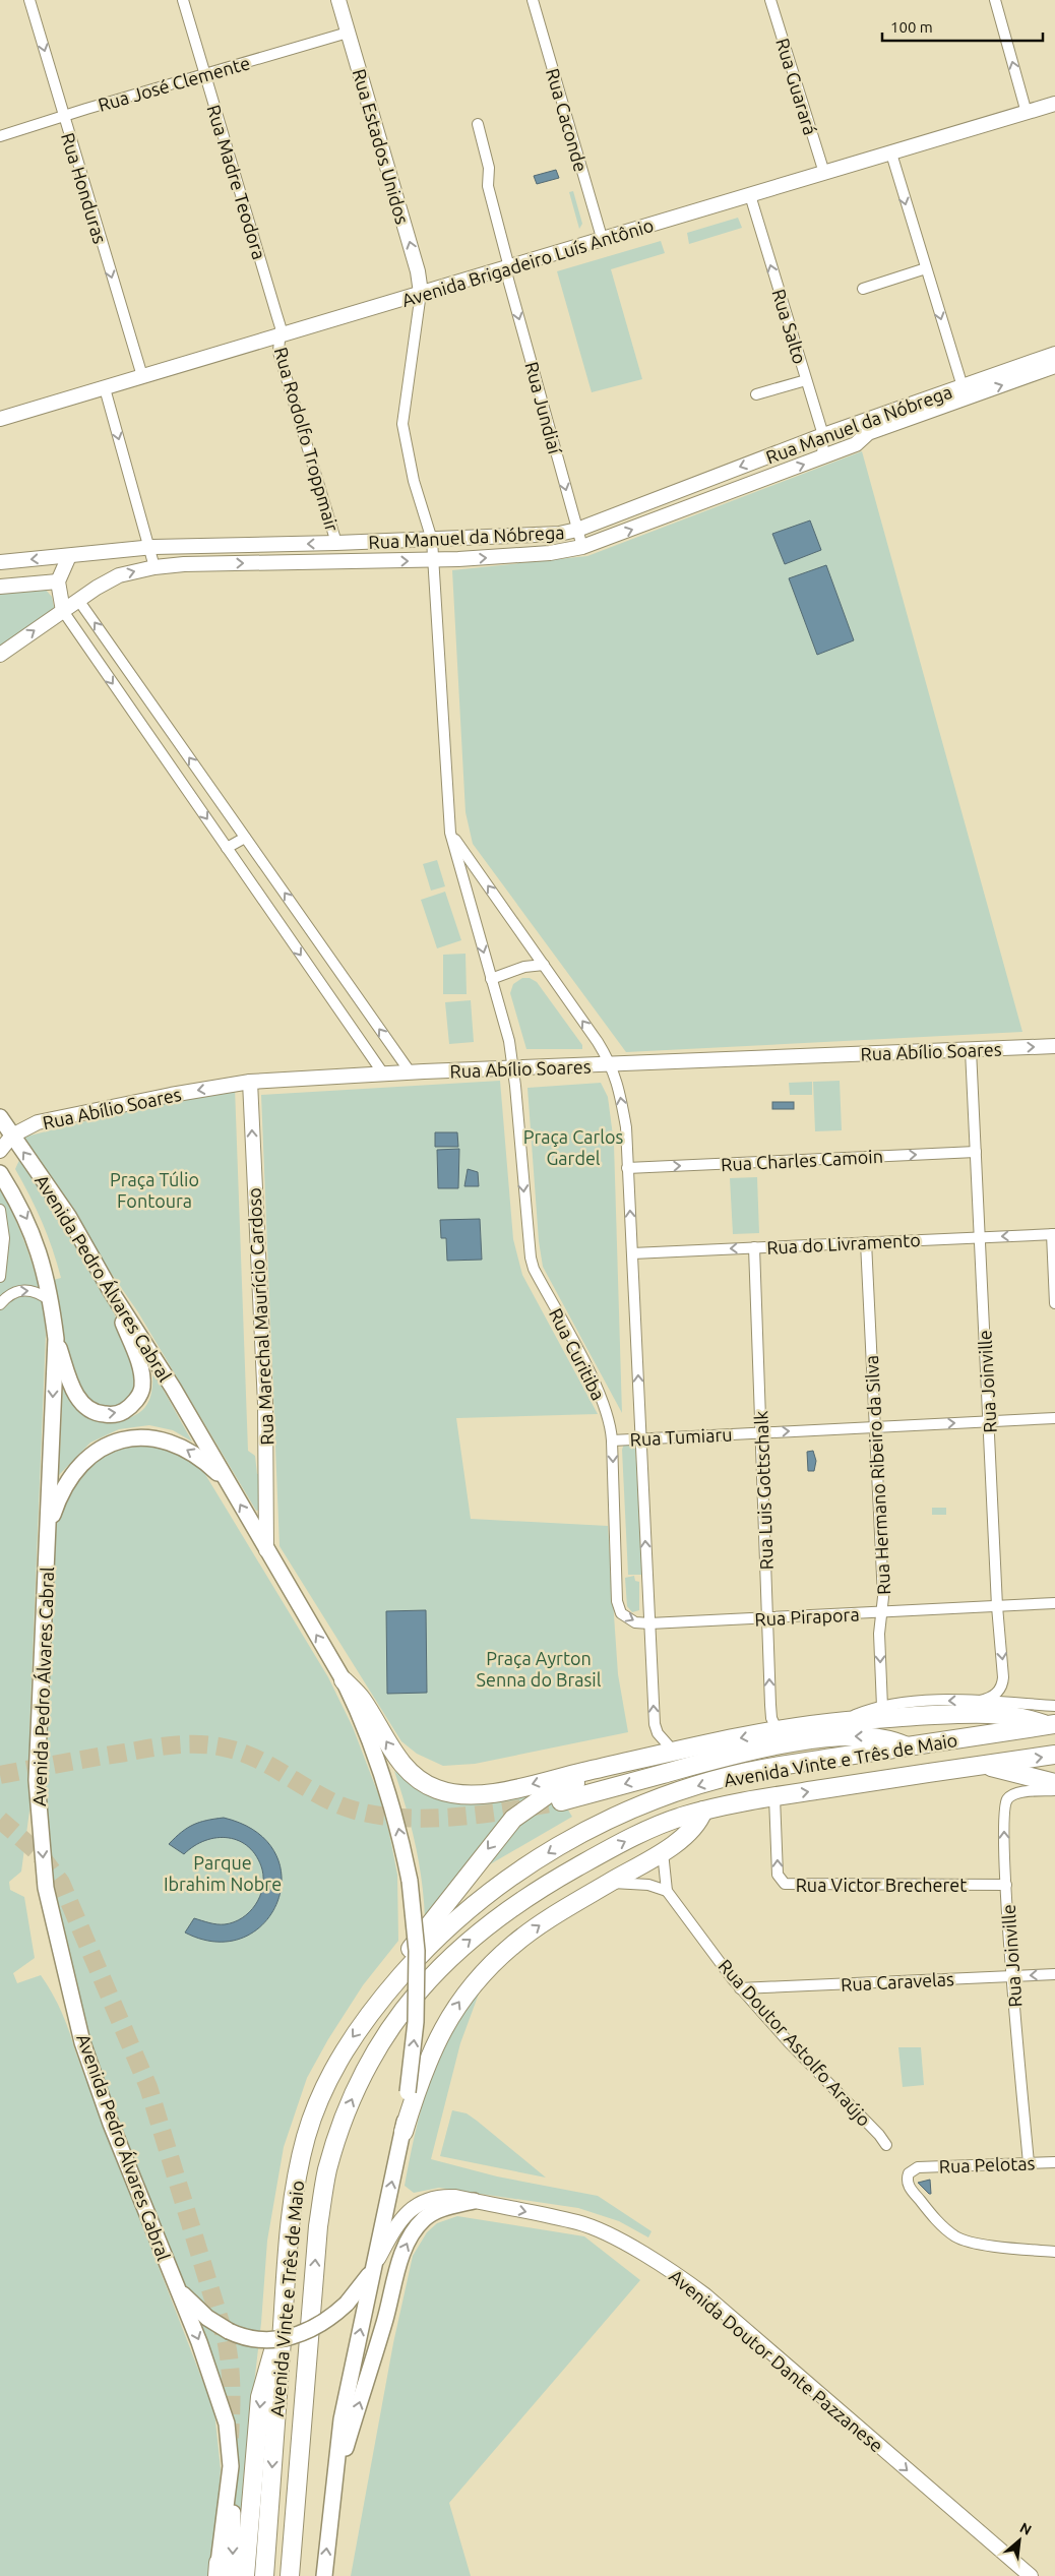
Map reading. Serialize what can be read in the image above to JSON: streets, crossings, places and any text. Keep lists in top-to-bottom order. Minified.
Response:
{"streets":{"highway":["Avenida Vinte e Três de Maio"],"main road":["Avenida Pedro Álvares Cabral"],"street":["Rua José Clemente","Rua Guarará","Rua Caconde","Rua Estados Unidos","Rua Madre Teodora","Rua Honduras","Avenida Brigadeiro Luís Antônio","Rua Salto","Rua Jundiaí","Rua Manuel da Nóbrega","Rua Rodolfo Troppmair","Rua Abílio Soares","Rua Charles Camoin","Rua do Livramento","Rua Marechal Maurício Cardoso","Rua Curitiba","Rua Joinville","Rua Tumiaru","Rua Hermano Ribeiro da Silva","Rua Luis Gottschalk","Rua Pirapora","Rua Victor Brecheret","Rua Caravelas","Rua Doutor Astolfo Araújo","Rua Pelotas","Avenida Doutor Dante Pazzanese"]},"crossings":[["Rua José Clemente","Rua Estados Unidos"],["Rua José Clemente","Rua Madre Teodora"],["Rua José Clemente","Rua Honduras"],["Rua Guarará","Avenida Brigadeiro Luís Antônio"],["Rua Caconde","Avenida Brigadeiro Luís Antônio"],["Rua Estados Unidos","Avenida Brigadeiro Luís Antônio"],["Rua Estados Unidos","Rua Curitiba"],["Rua Madre Teodora","Avenida Brigadeiro Luís Antônio"],["Rua Madre Teodora","Rua Rodolfo Troppmair"],["Rua Honduras","Avenida Brigadeiro Luís Antônio"],["Avenida Brigadeiro Luís Antônio","Rua Salto"],["Avenida Brigadeiro Luís Antônio","Rua Jundiaí"],["Avenida Brigadeiro Luís Antônio","Rua Rodolfo Troppmair"],["Avenida Brigadeiro Luís Antônio","Rua Curitiba"],["Rua Salto","Rua Manuel da Nóbrega"],["Rua Jundiaí","Rua Manuel da Nóbrega"],["Rua Manuel da Nóbrega","Rua Rodolfo Troppmair"],["Rua Manuel da Nóbrega","Rua Curitiba"],["Rua Abílio Soares","Avenida Pedro Álvares Cabral"],["Rua Abílio Soares","Rua Marechal Maurício Cardoso"],["Rua Abílio Soares","Rua Curitiba"],["Rua Abílio Soares","Rua Joinville"],["Rua Charles Camoin","Rua Joinville"],["Rua do Livramento","Rua Joinville"],["Rua do Livramento","Rua Hermano Ribeiro da Silva"],["Rua do Livramento","Rua Luis Gottschalk"],["Avenida Pedro Álvares Cabral","Rua Marechal Maurício Cardoso"],["Rua Curitiba","Rua Tumiaru"],["Rua Curitiba","Rua Pirapora"],["Rua Joinville","Rua Tumiaru"],["Rua Joinville","Rua Pirapora"],["Rua Joinville","Rua Victor Brecheret"],["Rua Joinville","Rua Caravelas"],["Rua Joinville","Rua Pelotas"],["Rua Tumiaru","Rua Hermano Ribeiro da Silva"],["Rua Tumiaru","Rua Luis Gottschalk"],["Rua Hermano Ribeiro da Silva","Rua Pirapora"],["Rua Luis Gottschalk","Rua Pirapora"],["Avenida Vinte e Três de Maio","Rua Victor Brecheret"],["Rua Caravelas","Rua Doutor Astolfo Araújo"]],"one_way":["Rua Estados Unidos","Rua Honduras","Rua Salto","Rua Jundiaí","Rua Charles Camoin","Rua do Livramento","Rua Marechal Maurício Cardoso","Rua Tumiaru","Avenida Doutor Dante Pazzanese"],"parks":["Praça Carlos Gardel","Praça Túlio Fontoura","Praça Ayrton Senna do Brasil","Parque Ibrahim Nobre"],"scale_bar":"100 m","north":"top right"}
